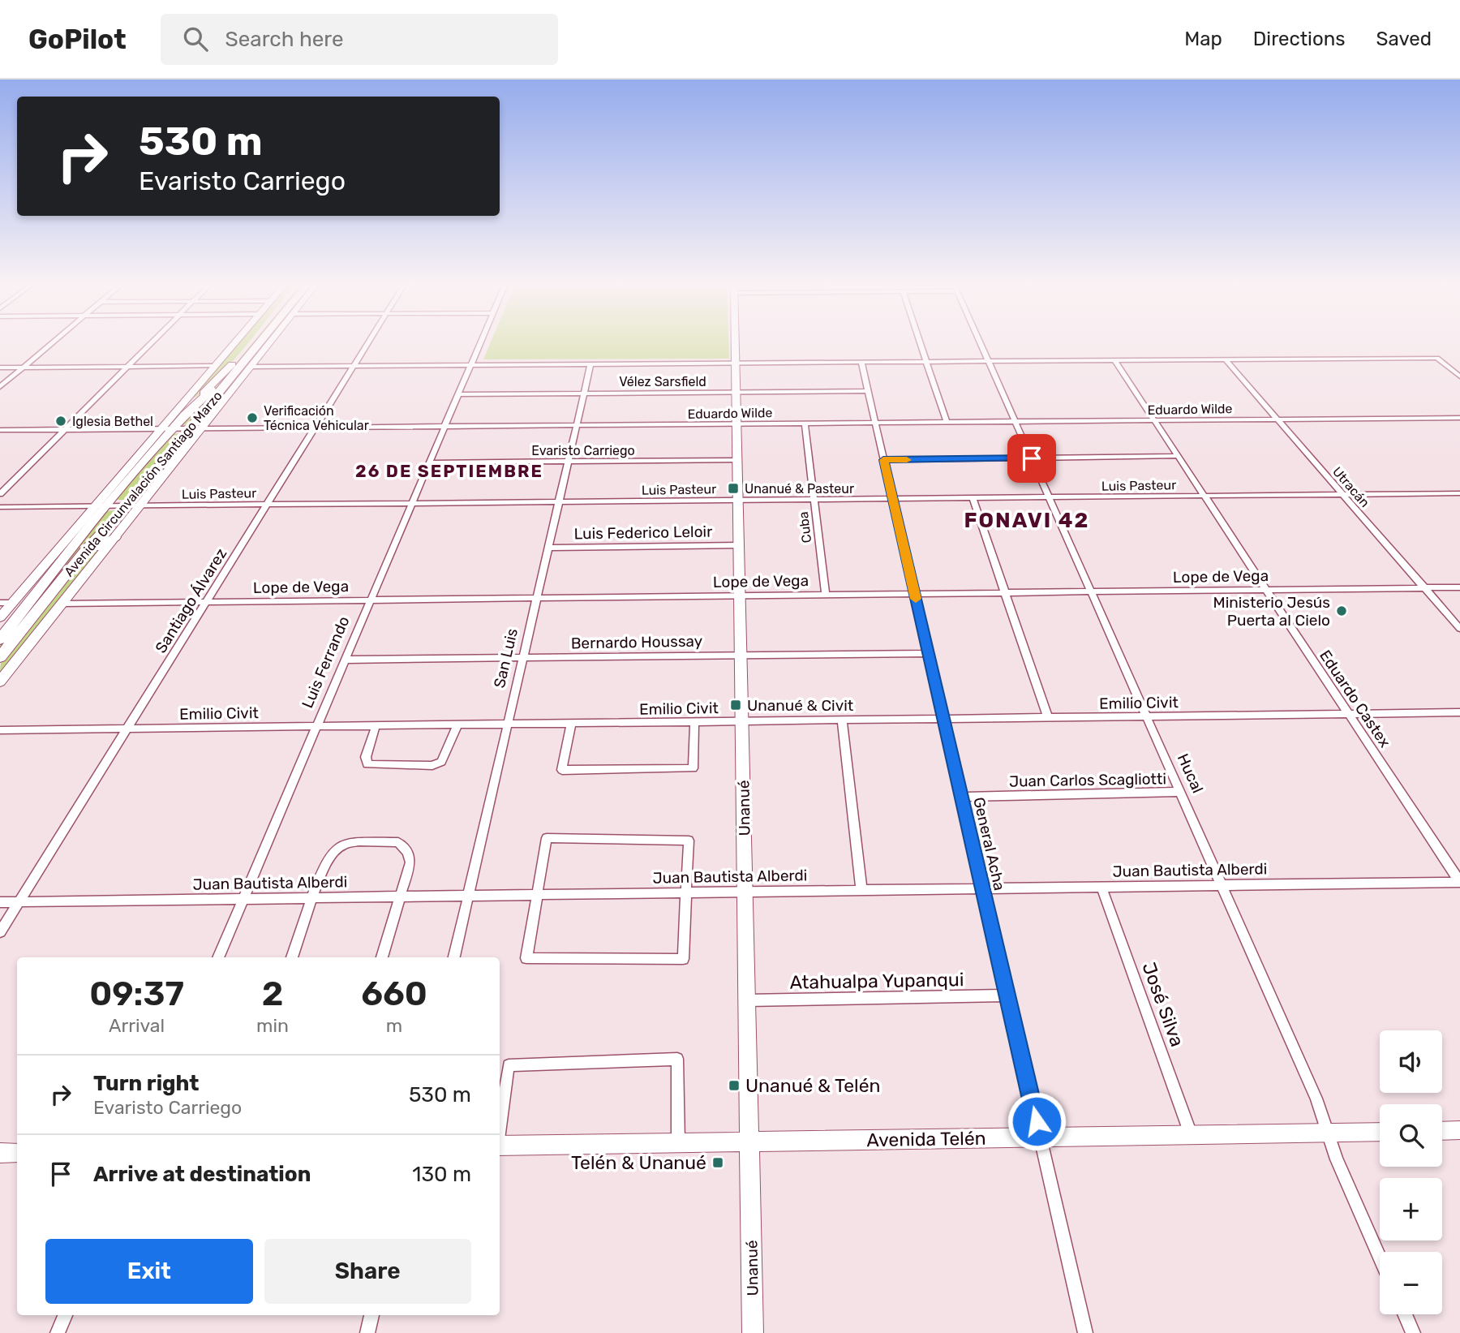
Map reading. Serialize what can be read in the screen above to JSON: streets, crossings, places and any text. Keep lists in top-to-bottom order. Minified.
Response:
{"streets":{"main road":["Avenida Circunvalación Santiago Marzo"],"street":["Vélez Sarsfield","Eduardo Wilde","Evaristo Carriego","Luis Pasteur","Utracán","Cuba","Luis Federico Leloir","Lope de Vega","Santiago Álvarez","Bernardo Houssay","San Luis","Luis Ferrando","Eduardo Castex","Emilio Civit","Hucal","Juan Carlos Scagliotti","Unanué","General Acha","Juan Bautista Alberdi","Atahualpa Yupanqui","José Silva","Avenida Telén"]},"crossings":[["Vélez Sarsfield","San Luis"],["Vélez Sarsfield","Luis Ferrando"],["Vélez Sarsfield","Unanué"],["Vélez Sarsfield","General Acha"],["Eduardo Wilde","Avenida Circunvalación Santiago Marzo"],["Eduardo Wilde","Utracán"],["Eduardo Wilde","Cuba"],["Eduardo Wilde","Santiago Álvarez"],["Eduardo Wilde","San Luis"],["Eduardo Wilde","Luis Ferrando"],["Eduardo Wilde","Eduardo Castex"],["Eduardo Wilde","Hucal"],["Eduardo Wilde","Unanué"],["Eduardo Wilde","General Acha"],["Evaristo Carriego","San Luis"],["Evaristo Carriego","Luis Ferrando"],["Evaristo Carriego","Unanué"],["Avenida Circunvalación Santiago Marzo","Luis Pasteur"],["Luis Pasteur","Utracán"],["Luis Pasteur","Cuba"],["Luis Pasteur","Santiago Álvarez"],["Luis Pasteur","San Luis"],["Luis Pasteur","Luis Ferrando"],["Luis Pasteur","Eduardo Castex"],["Luis Pasteur","Hucal"],["Luis Pasteur","Unanué"],["Luis Pasteur","General Acha"],["Utracán","Lope de Vega"],["Cuba","Lope de Vega"],["Luis Federico Leloir","San Luis"],["Luis Federico Leloir","Unanué"],["Lope de Vega","Santiago Álvarez"],["Lope de Vega","San Luis"],["Lope de Vega","Luis Ferrando"],["Lope de Vega","Eduardo Castex"],["Lope de Vega","Hucal"],["Lope de Vega","Unanué"],["Lope de Vega","General Acha"],["Santiago Álvarez","Emilio Civit"],["Santiago Álvarez","Juan Bautista Alberdi"],["Bernardo Houssay","San Luis"],["Bernardo Houssay","Luis Ferrando"],["Bernardo Houssay","Unanué"],["Bernardo Houssay","General Acha"],["San Luis","Emilio Civit"],["San Luis","Juan Bautista Alberdi"],["Luis Ferrando","Emilio Civit"],["Luis Ferrando","Juan Bautista Alberdi"],["Eduardo Castex","Emilio Civit"],["Eduardo Castex","Juan Bautista Alberdi"],["Emilio Civit","Hucal"],["Emilio Civit","Unanué"],["Emilio Civit","General Acha"],["Hucal","Juan Carlos Scagliotti"],["Hucal","Juan Bautista Alberdi"],["Hucal","Avenida Telén"],["Juan Carlos Scagliotti","General Acha"],["Unanué","Juan Bautista Alberdi"],["Unanué","Atahualpa Yupanqui"],["Unanué","Avenida Telén"],["General Acha","Juan Bautista Alberdi"],["General Acha","Atahualpa Yupanqui"],["General Acha","Avenida Telén"],["Juan Bautista Alberdi","José Silva"],["José Silva","Avenida Telén"]],"districts":["26 DE SEPTIEMBRE","FONAVI 42"],"places":{"other":["Verificación Técnica Vehicular","Iglesia Bethel","Ministerio Jesús Puerta al Cielo"],"transit":["Unanué & Pasteur","Unanué & Civit","Unanué & Telén","Telén & Unanué"]},"page":{"header":"GoPilot","search":"Search here","nav":["Map","Directions","Saved"],"turn":["530 m","Evaristo Carriego"],"eta":["09:37","Arrival","2","min","660","m"],"map_buttons":["+","−"],"list":[{"name":"Turn right","note":"Evaristo Carriego","value":"530 m"},{"name":"Arrive at destination","value":"130 m"}],"buttons":["Exit","Share"]}}
